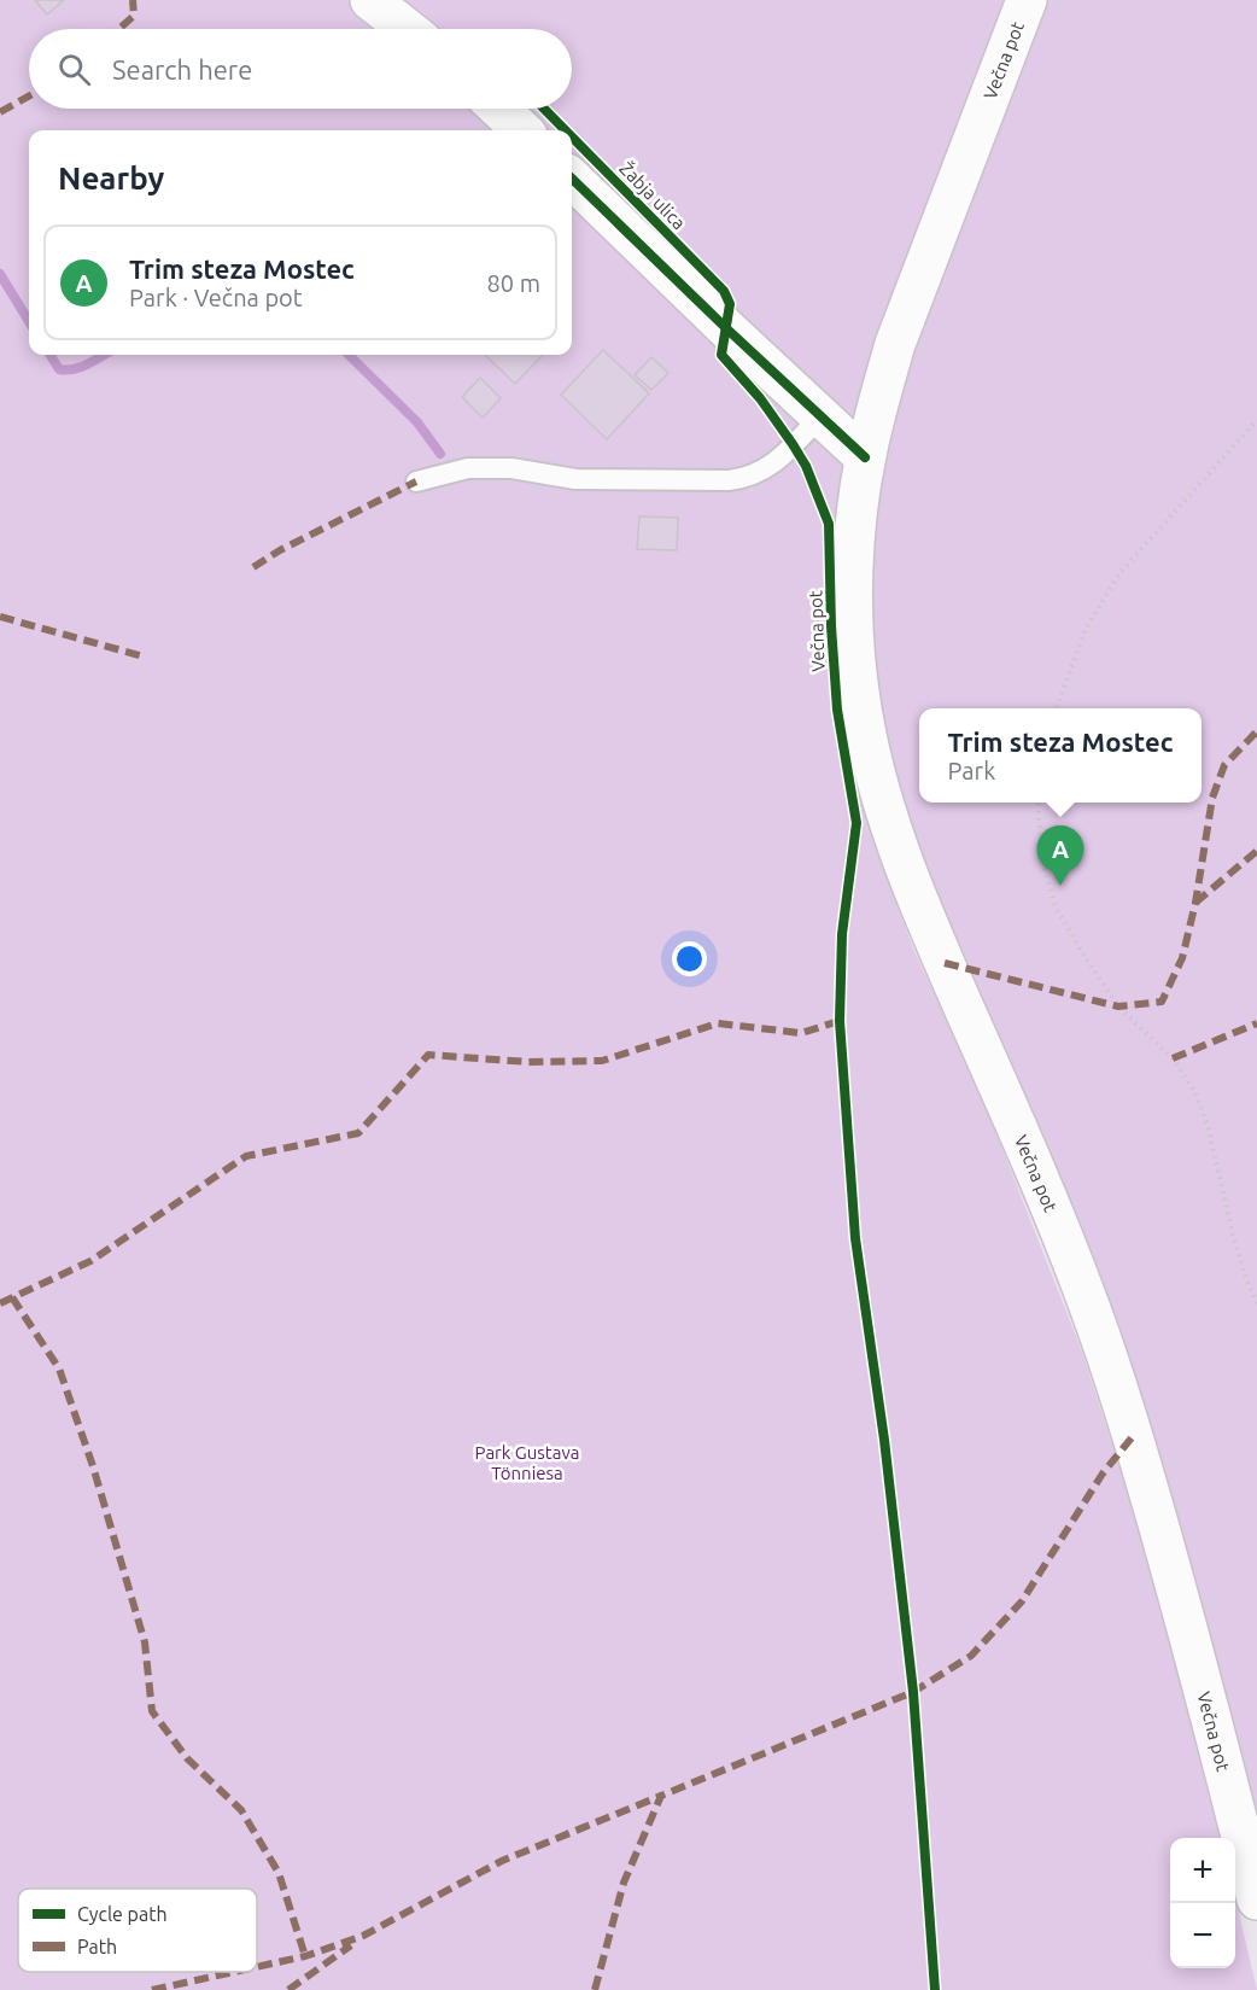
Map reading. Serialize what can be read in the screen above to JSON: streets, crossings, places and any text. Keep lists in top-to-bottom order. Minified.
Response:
{"streets":{"main road":["Večna pot"],"cycle path":["Žabja ulica"]},"parks":["Park Gustava Tönniesa"],"legend":["Cycle path","Path"],"page":{"search":"Search here","heading":"Nearby","list":[{"mark":"A","name":"Trim steza Mostec","note":"Park · Večna pot","value":"80 m"}],"popup":["Trim steza Mostec","Park"],"pins":"A","map_buttons":["+","−"]}}
